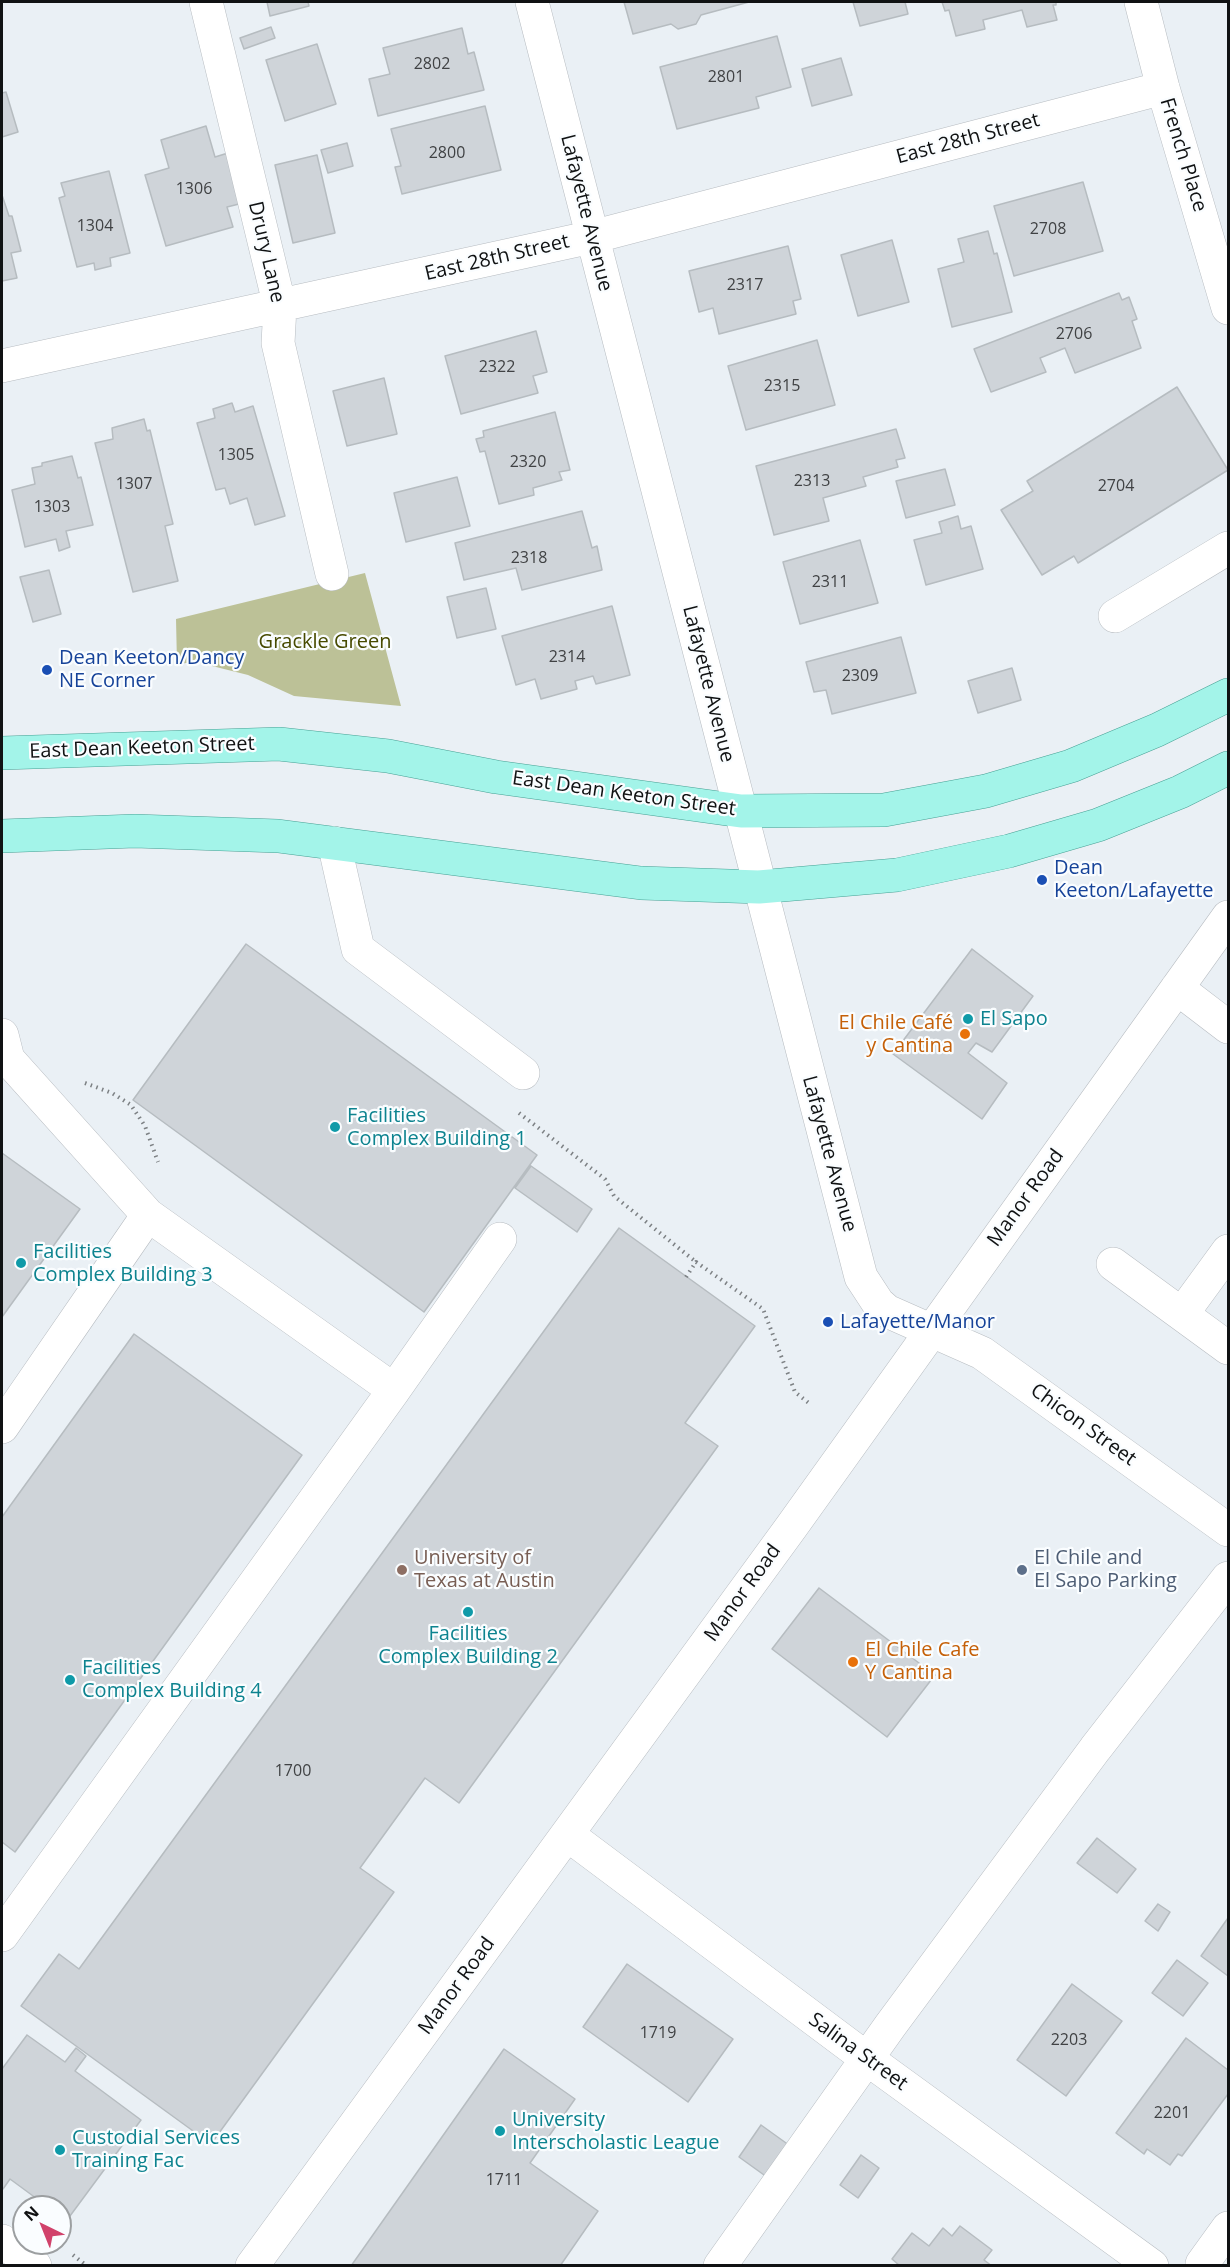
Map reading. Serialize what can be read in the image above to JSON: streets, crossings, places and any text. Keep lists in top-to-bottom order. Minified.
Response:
{"streets":{"main road":["East Dean Keeton Street"],"street":["East 28th Street","French Place","Lafayette Avenue","Drury Lane","Manor Road","Chicon Street","Salina Street"]},"crossings":[["East 28th Street","French Place"],["East 28th Street","Lafayette Avenue"],["East 28th Street","Drury Lane"],["Lafayette Avenue","East Dean Keeton Street"],["Lafayette Avenue","Manor Road"],["Lafayette Avenue","Chicon Street"],["Manor Road","Chicon Street"],["Manor Road","Salina Street"]],"parks":["Grackle Green"],"places":["Dean Keeton/Dancy NE Corner","Dean Keeton/Lafayette","El Sapo","El Chile Café y Cantina","Facilities Complex Building 1","Facilities Complex Building 3","Lafayette/Manor","University of Texas at Austin","El Chile and El Sapo Parking","Facilities Complex Building 2","El Chile Cafe Y Cantina","Facilities Complex Building 4","University Interscholastic League","Custodial Services Training Fac"],"house_numbers":["2802","2801","2800","1306","1304","2708","2317","2706","2322","2315","1305","2320","2313","1307","2704","1303","2318","2311","2314","2309","1700","1719","2203","2201","1711"],"north":"top left"}
